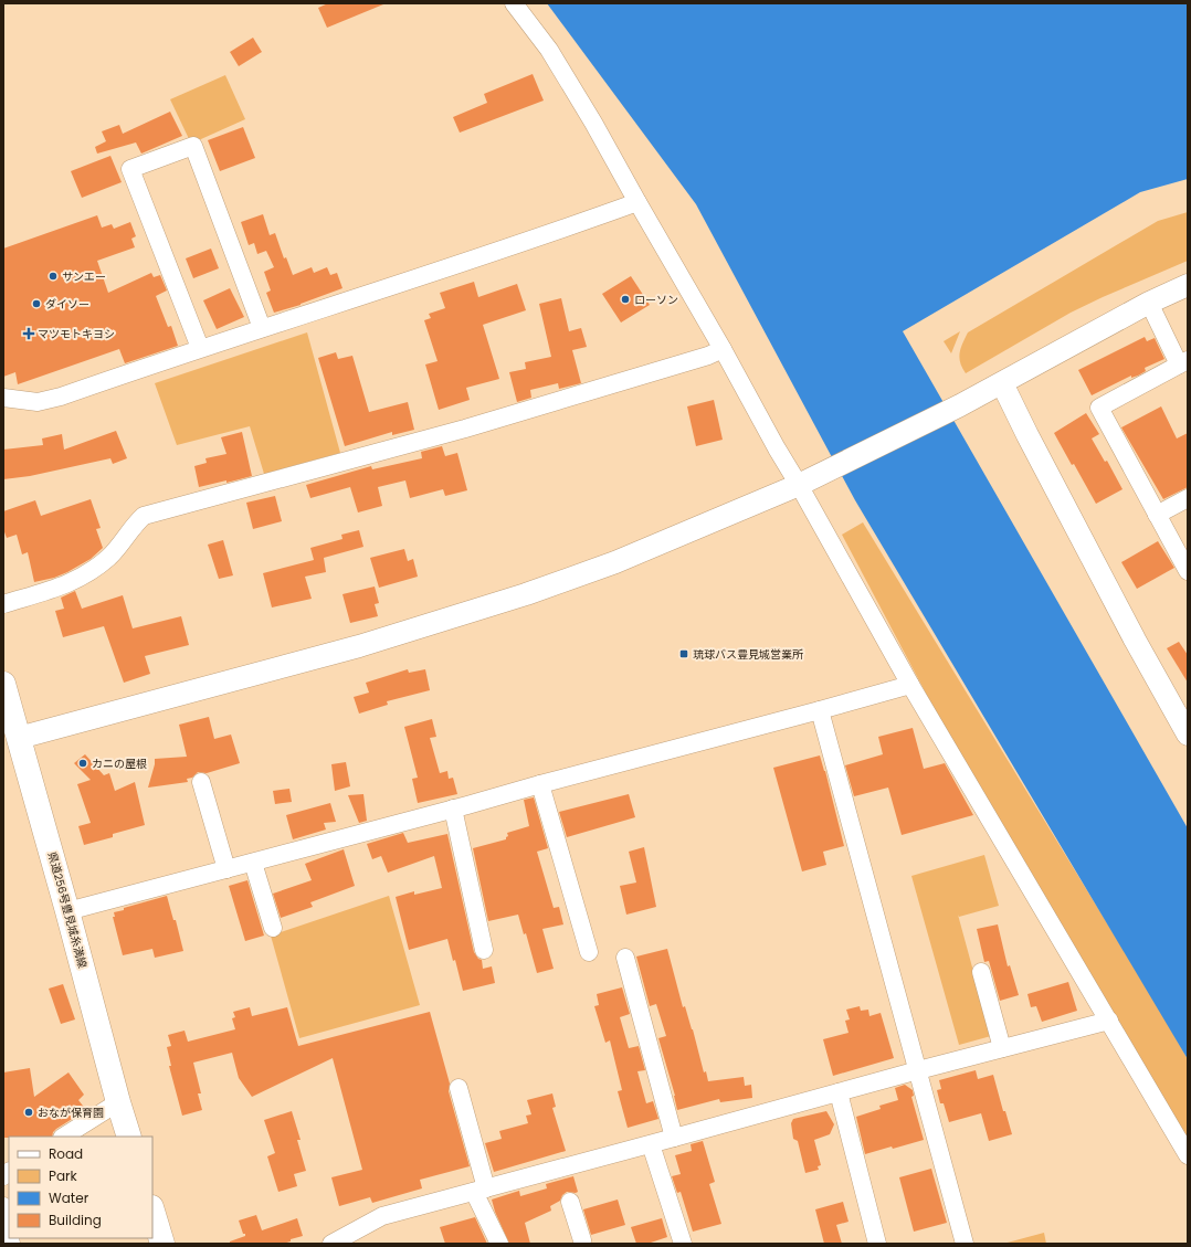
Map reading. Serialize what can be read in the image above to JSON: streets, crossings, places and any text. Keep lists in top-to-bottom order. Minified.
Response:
{"streets":{"main road":["県道256号豊見城糸満線"]},"places":{"other":["サンエー","ローソン","ダイソー","カニの屋根","おなが保育園"],"health":["マツモトキヨシ"],"transit":["琉球バス豊見城営業所"]},"legend":["Road","Park","Water","Building"]}
